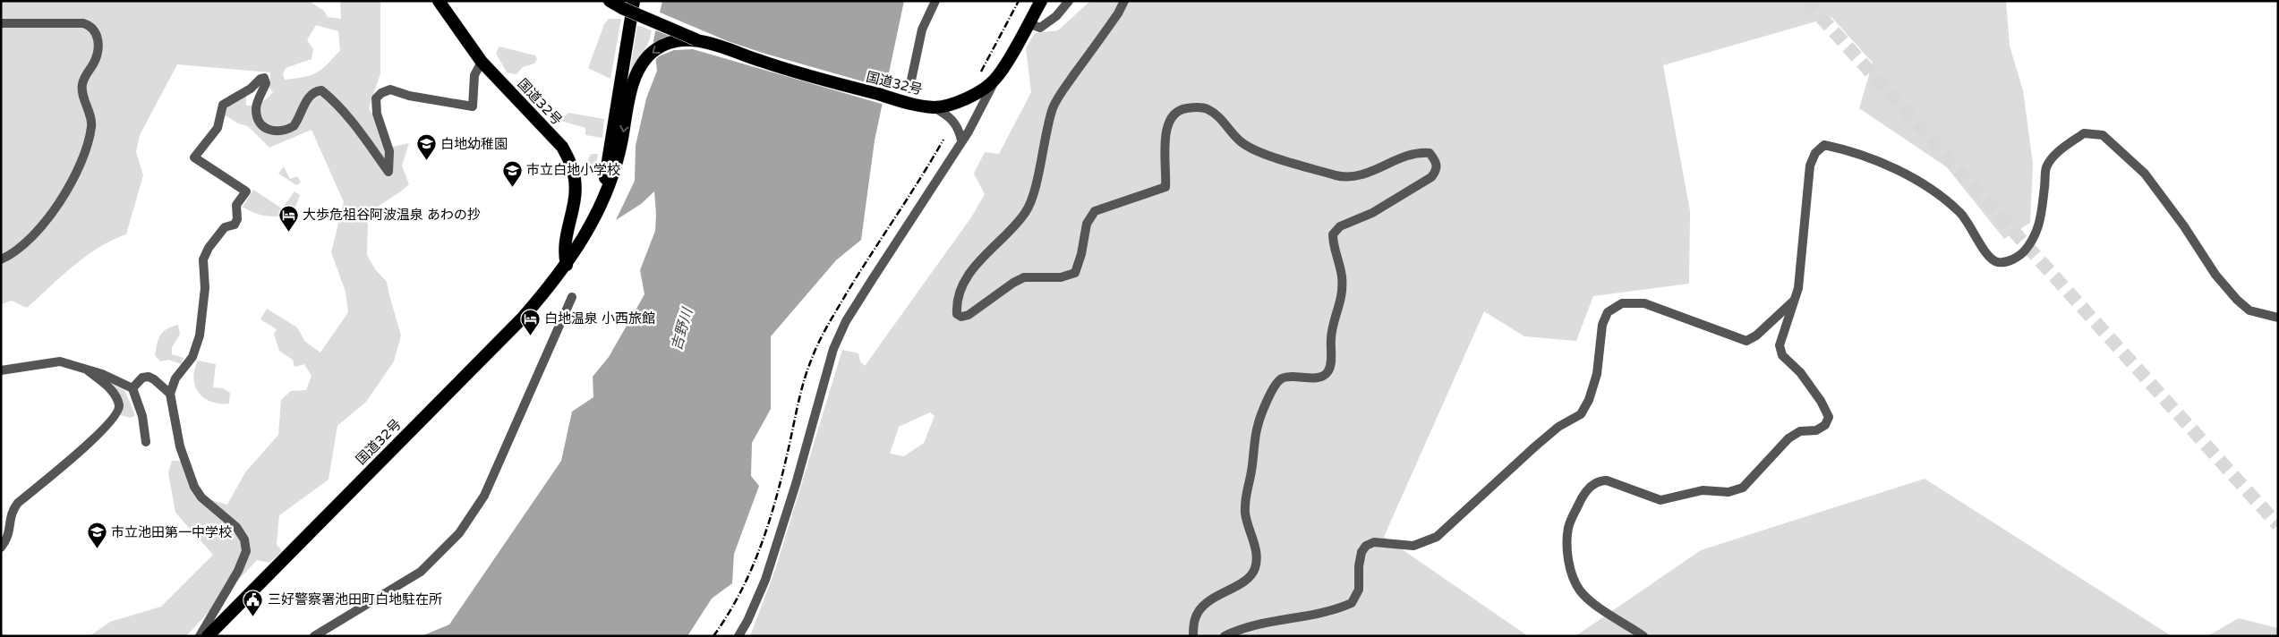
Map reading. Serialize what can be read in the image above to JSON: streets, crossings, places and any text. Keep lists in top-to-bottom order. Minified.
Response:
{"streets":{"highway":["国道32号"]},"water":["吉野川"],"places":{"school or university":["白地幼稚園","市立白地小学校","市立池田第一中学校"],"hotel":["大歩危祖谷阿波温泉 あわの抄","白地温泉 小西旅館"],"public building":["三好警察署池田町白地駐在所"]}}
